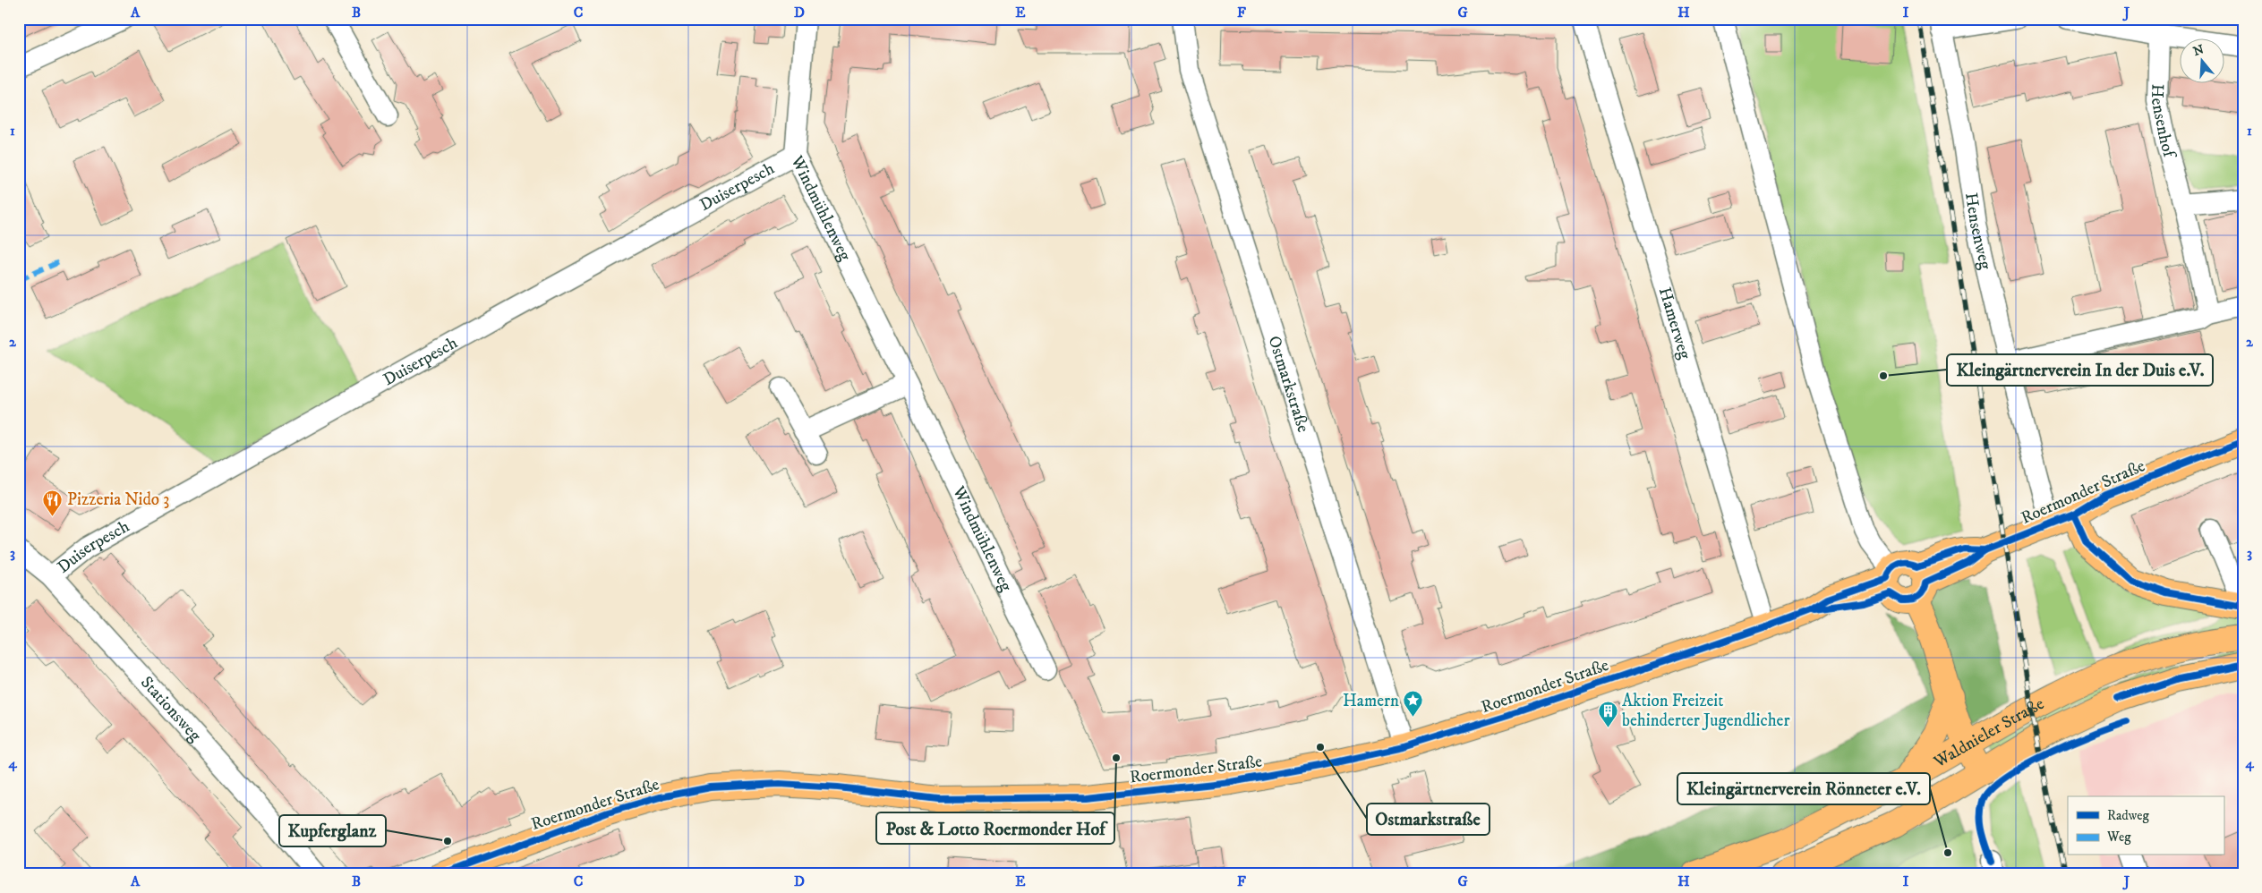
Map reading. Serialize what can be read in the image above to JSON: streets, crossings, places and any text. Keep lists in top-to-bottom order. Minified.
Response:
{"streets":{"main road":["Roermonder Straße","Waldnieler Straße"],"street":["Hensenhof","Duiserpesch","Windmühlenweg","Hensenweg","Hamerweg","Ostmarkstraße","Stationsweg"]},"crossings":[["Duiserpesch","Windmühlenweg"],["Duiserpesch","Stationsweg"],["Hamerweg","Roermonder Straße"],["Ostmarkstraße","Roermonder Straße"]],"places":{"other":["Kleingärtnerverein In der Duis e.V.","Ostmarkstraße","Post & Lotto Roermonder Hof","Kupferglanz","Kleingärtnerverein Rönneter e.V."],"restaurant":["Pizzeria Nido 3"],"place":["Hamern"],"building":["Aktion Freizeit behinderter Jugendlicher"]},"legend":["Radweg","Weg"],"north":"top","grid":{"columns":["A","B","C","D","E","F","G","H","I","J"],"rows":["1","2","3","4"]}}
